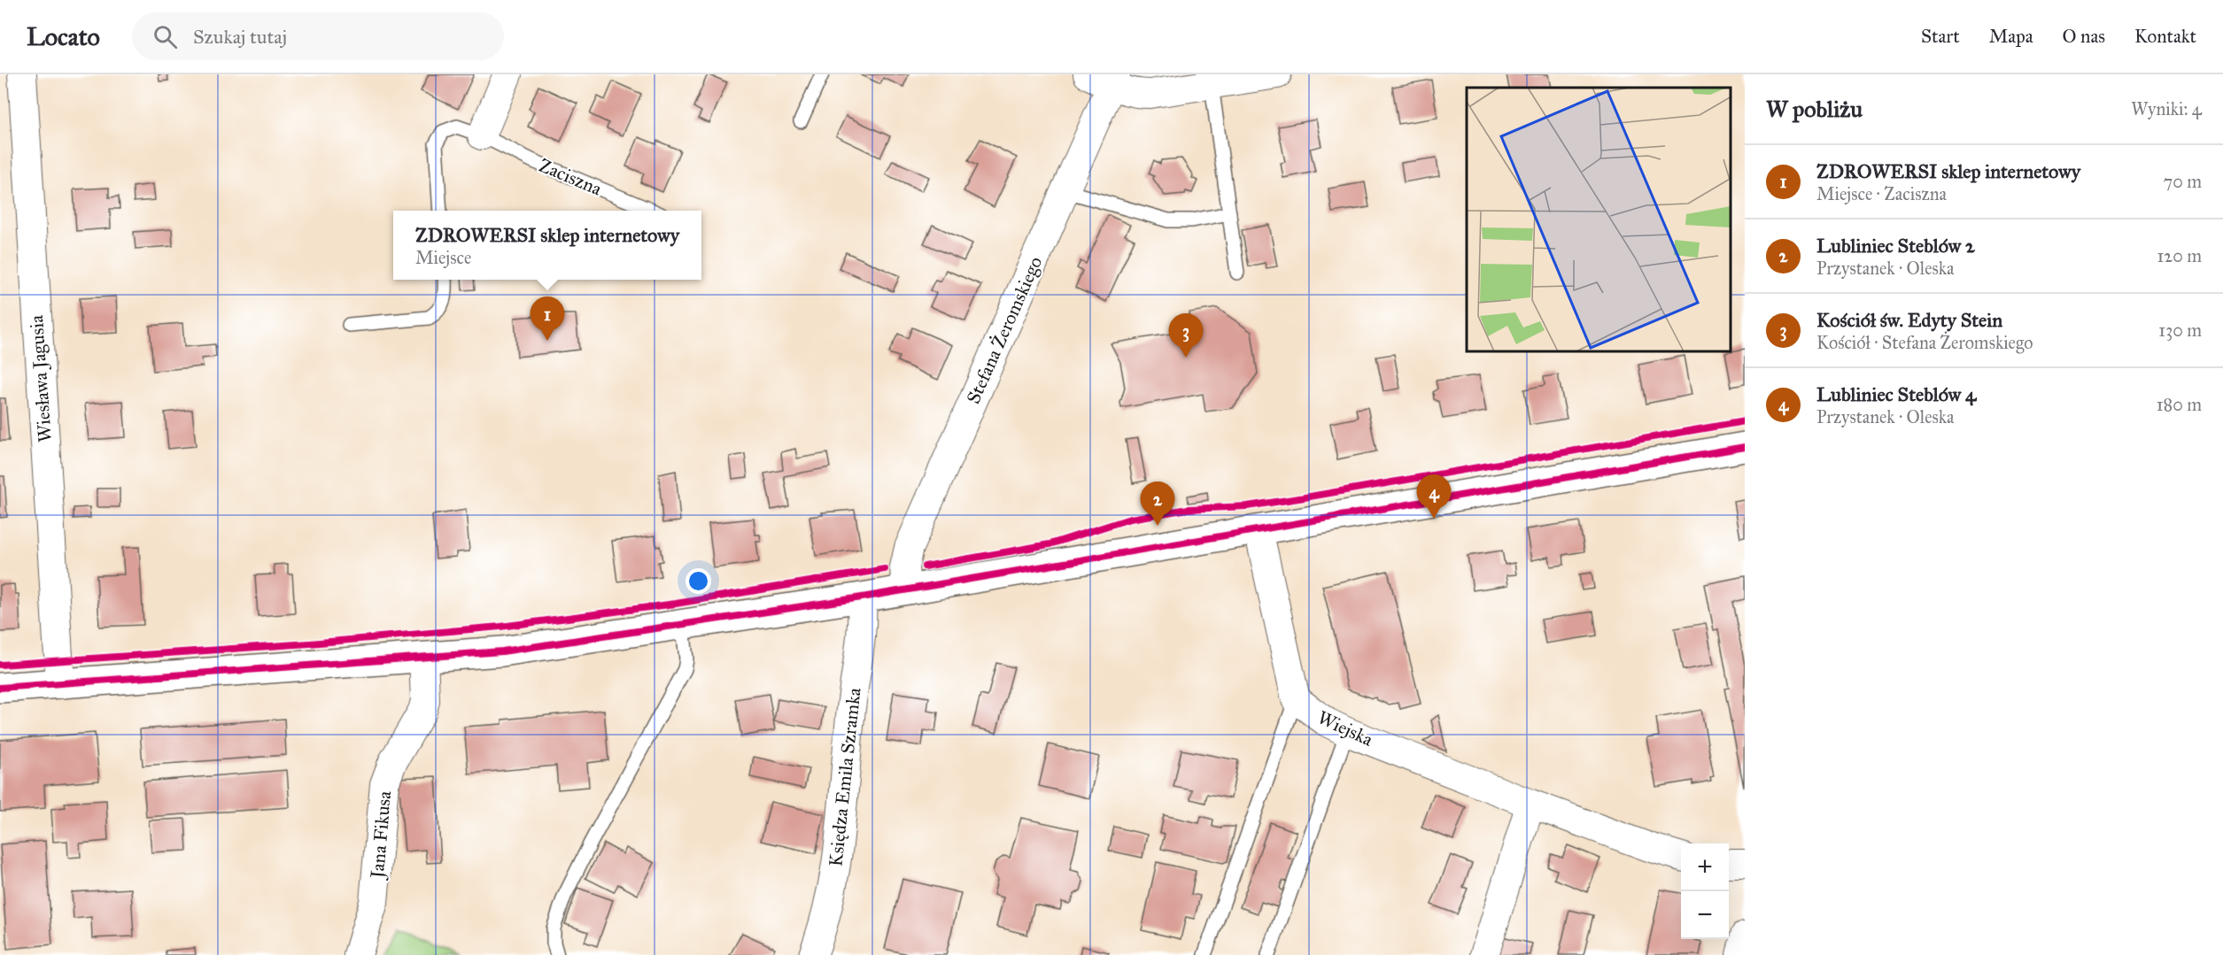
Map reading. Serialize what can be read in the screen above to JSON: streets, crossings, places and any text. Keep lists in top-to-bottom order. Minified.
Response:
{"streets":{"street":["Stefana Żeromskiego","Wiesława Jagusia","Wiejska","Księdza Emila Szramka","Jana Fikusa"],"lane":["Zaciszna"]},"page":{"header":"Locato","search":"Szukaj tutaj","nav":["Start","Mapa","O nas","Kontakt"],"heading":["W pobliżu","Wyniki: 4"],"list":[{"mark":"1","name":"ZDROWERSI sklep internetowy","note":"Miejsce · Zaciszna","value":"70 m"},{"mark":"2","name":"Lubliniec Steblów 2","note":"Przystanek · Oleska","value":"120 m"},{"mark":"3","name":"Kościół św. Edyty Stein","note":"Kościół · Stefana Żeromskiego","value":"130 m"},{"mark":"4","name":"Lubliniec Steblów 4","note":"Przystanek · Oleska","value":"180 m"}],"popup":["ZDROWERSI sklep internetowy","Miejsce"],"pins":["1","3","4","2"],"map_buttons":["+","−"]}}
